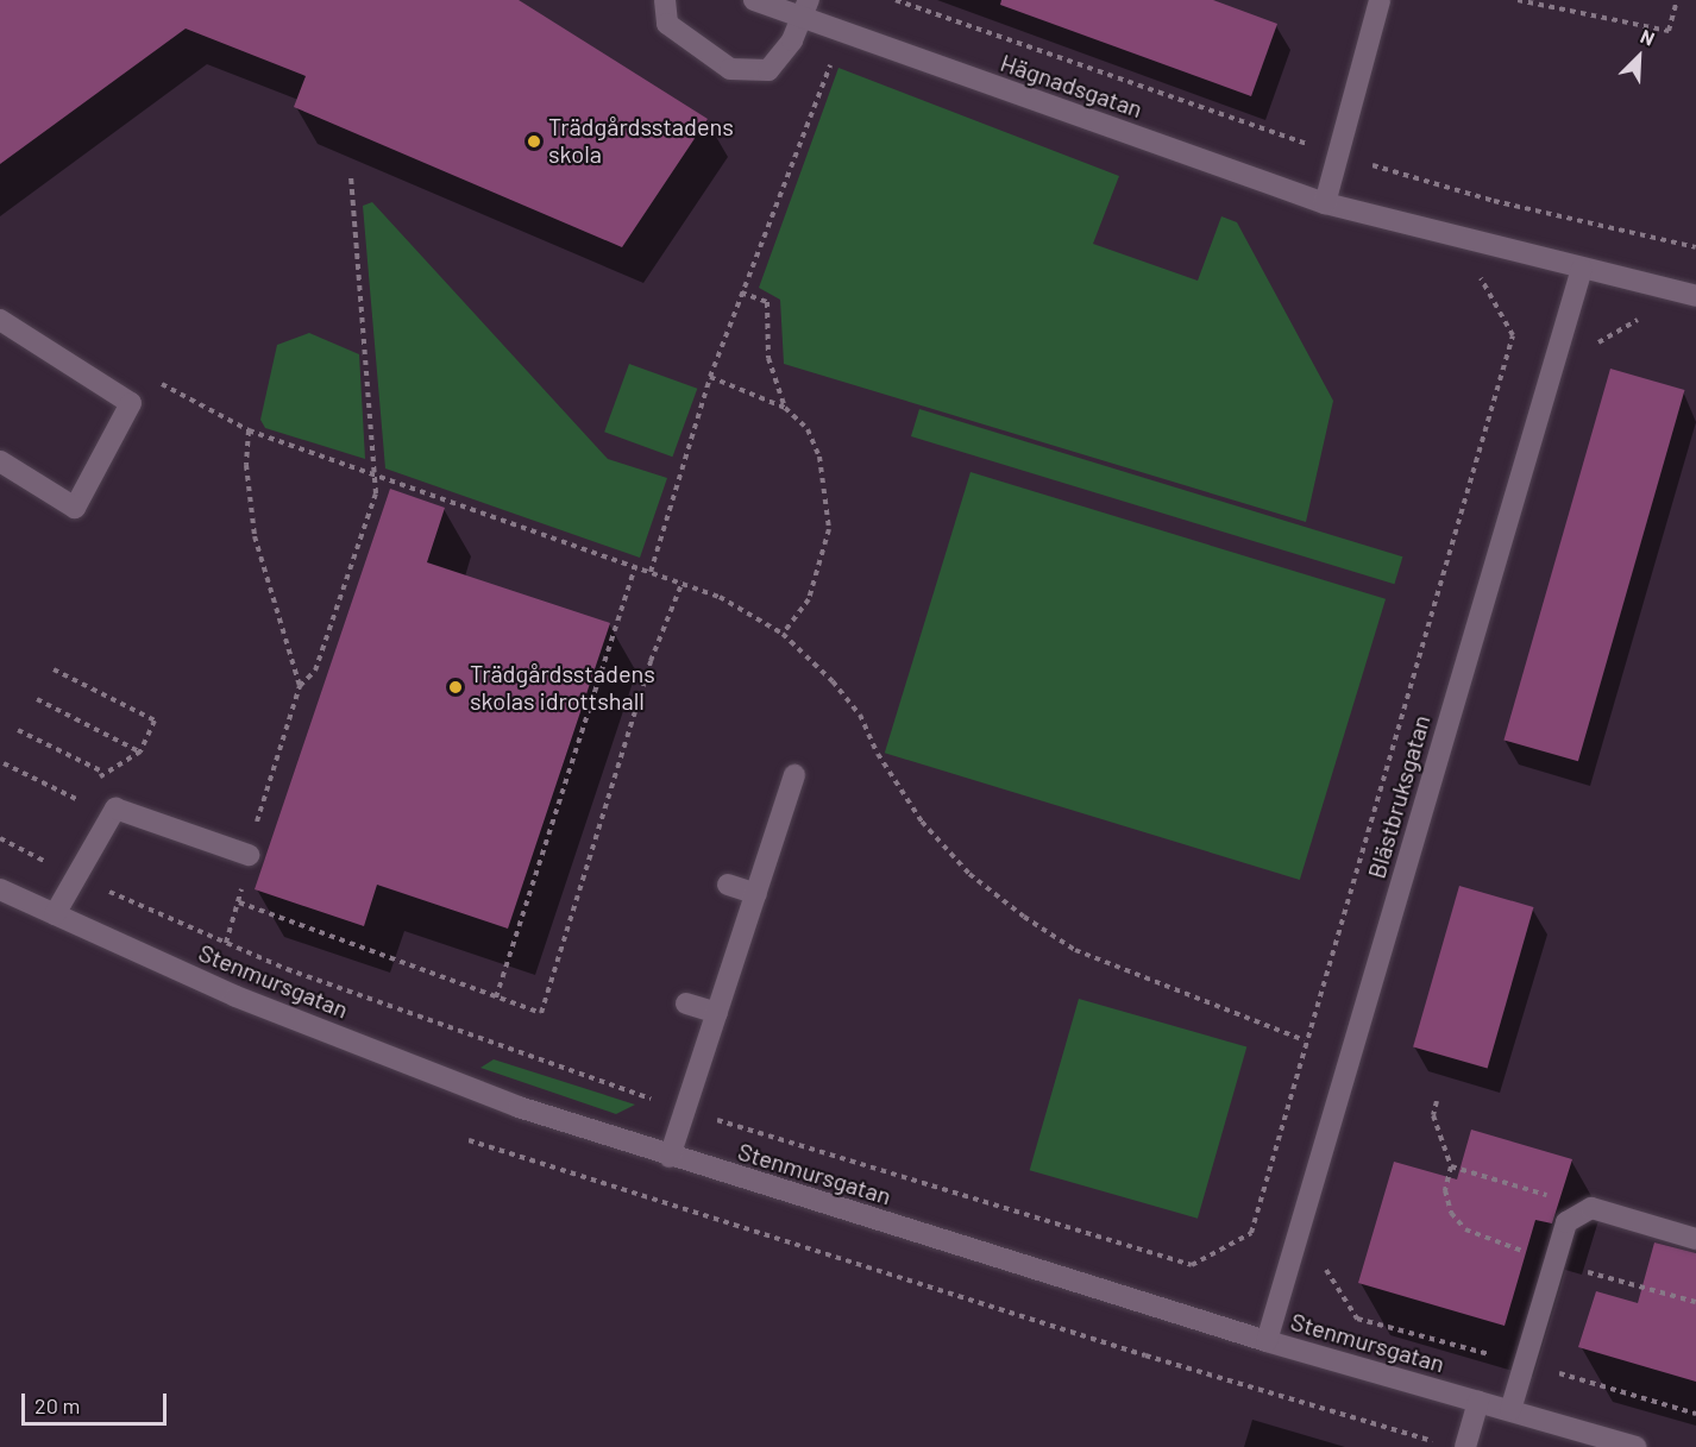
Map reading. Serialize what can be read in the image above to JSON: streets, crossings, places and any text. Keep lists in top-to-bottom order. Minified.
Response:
{"streets":{"street":["Hägnadsgatan","Blästbruksgatan","Stenmursgatan"]},"crossings":[["Hägnadsgatan","Blästbruksgatan"],["Blästbruksgatan","Stenmursgatan"]],"places":["Trädgårdsstadens skola","Trädgårdsstadens skolas idrottshall"],"scale_bar":"20 m","north":"top right"}
